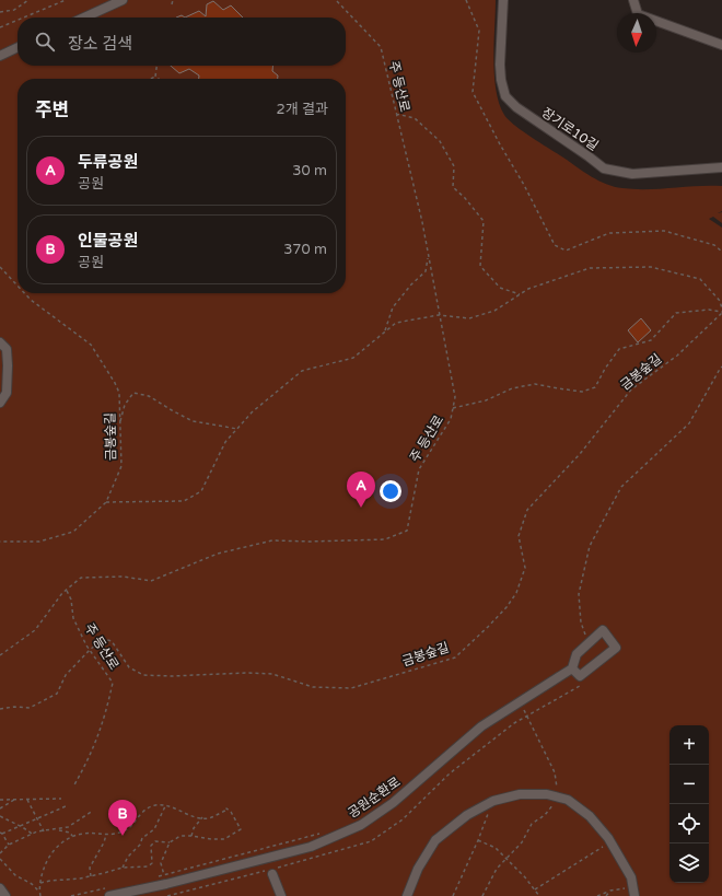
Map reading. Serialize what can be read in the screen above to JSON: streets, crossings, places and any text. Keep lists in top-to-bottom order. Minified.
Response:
{"streets":{"street":["장기로10길","공원순환로"],"path":["주 등산로","금봉숲길"]},"crossings":[["주 등산로","금봉숲길"]],"north":"bottom","page":{"search":"장소 검색","heading":["주변","2개 결과"],"list":[{"mark":"A","name":"두류공원","note":"공원","value":"30 m"},{"mark":"B","name":"인물공원","note":"공원","value":"370 m"}],"pins":["A","B"],"map_buttons":["+","−"]}}
